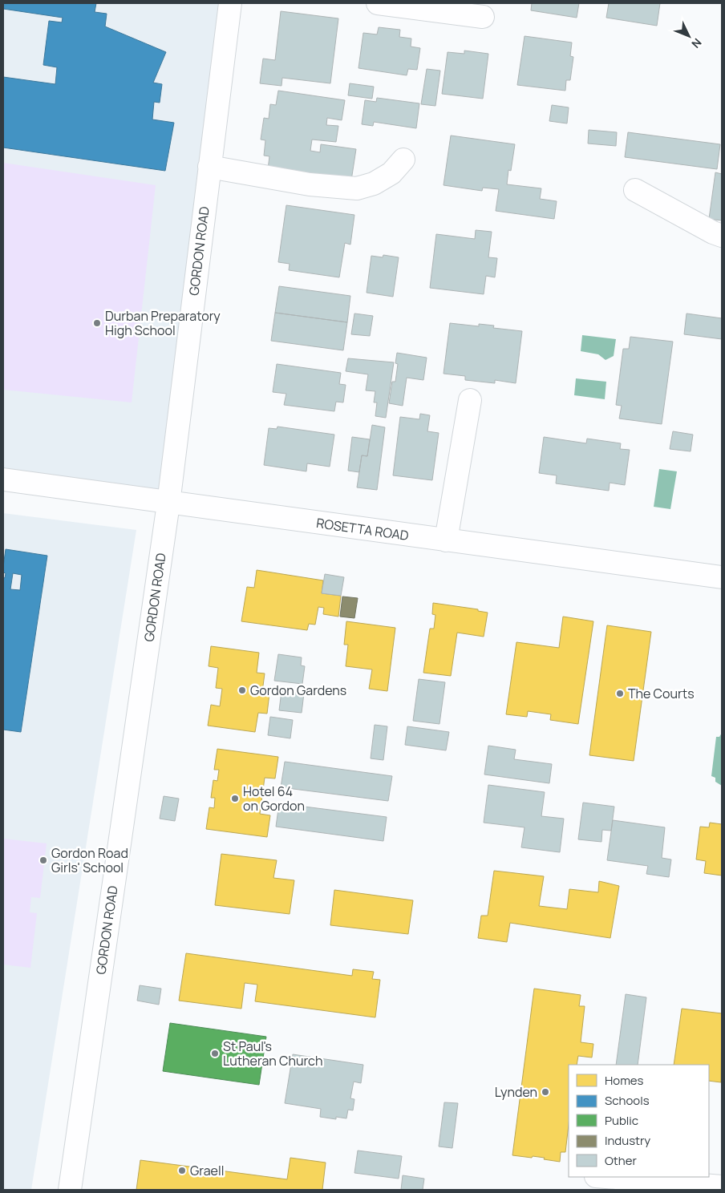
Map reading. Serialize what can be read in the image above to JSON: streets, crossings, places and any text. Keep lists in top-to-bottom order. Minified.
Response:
{"streets":{"street":["GORDON ROAD","ROSETTA ROAD"]},"crossings":[["GORDON ROAD","ROSETTA ROAD"]],"places":["Durban Preparatory High School","Gordon Gardens","The Courts","Hotel 64 on Gordon","Gordon Road Girls' School","St Paul's Lutheran Church","Lynden","Graell"],"legend":["Homes","Schools","Public","Industry","Other"],"north":"bottom right"}
